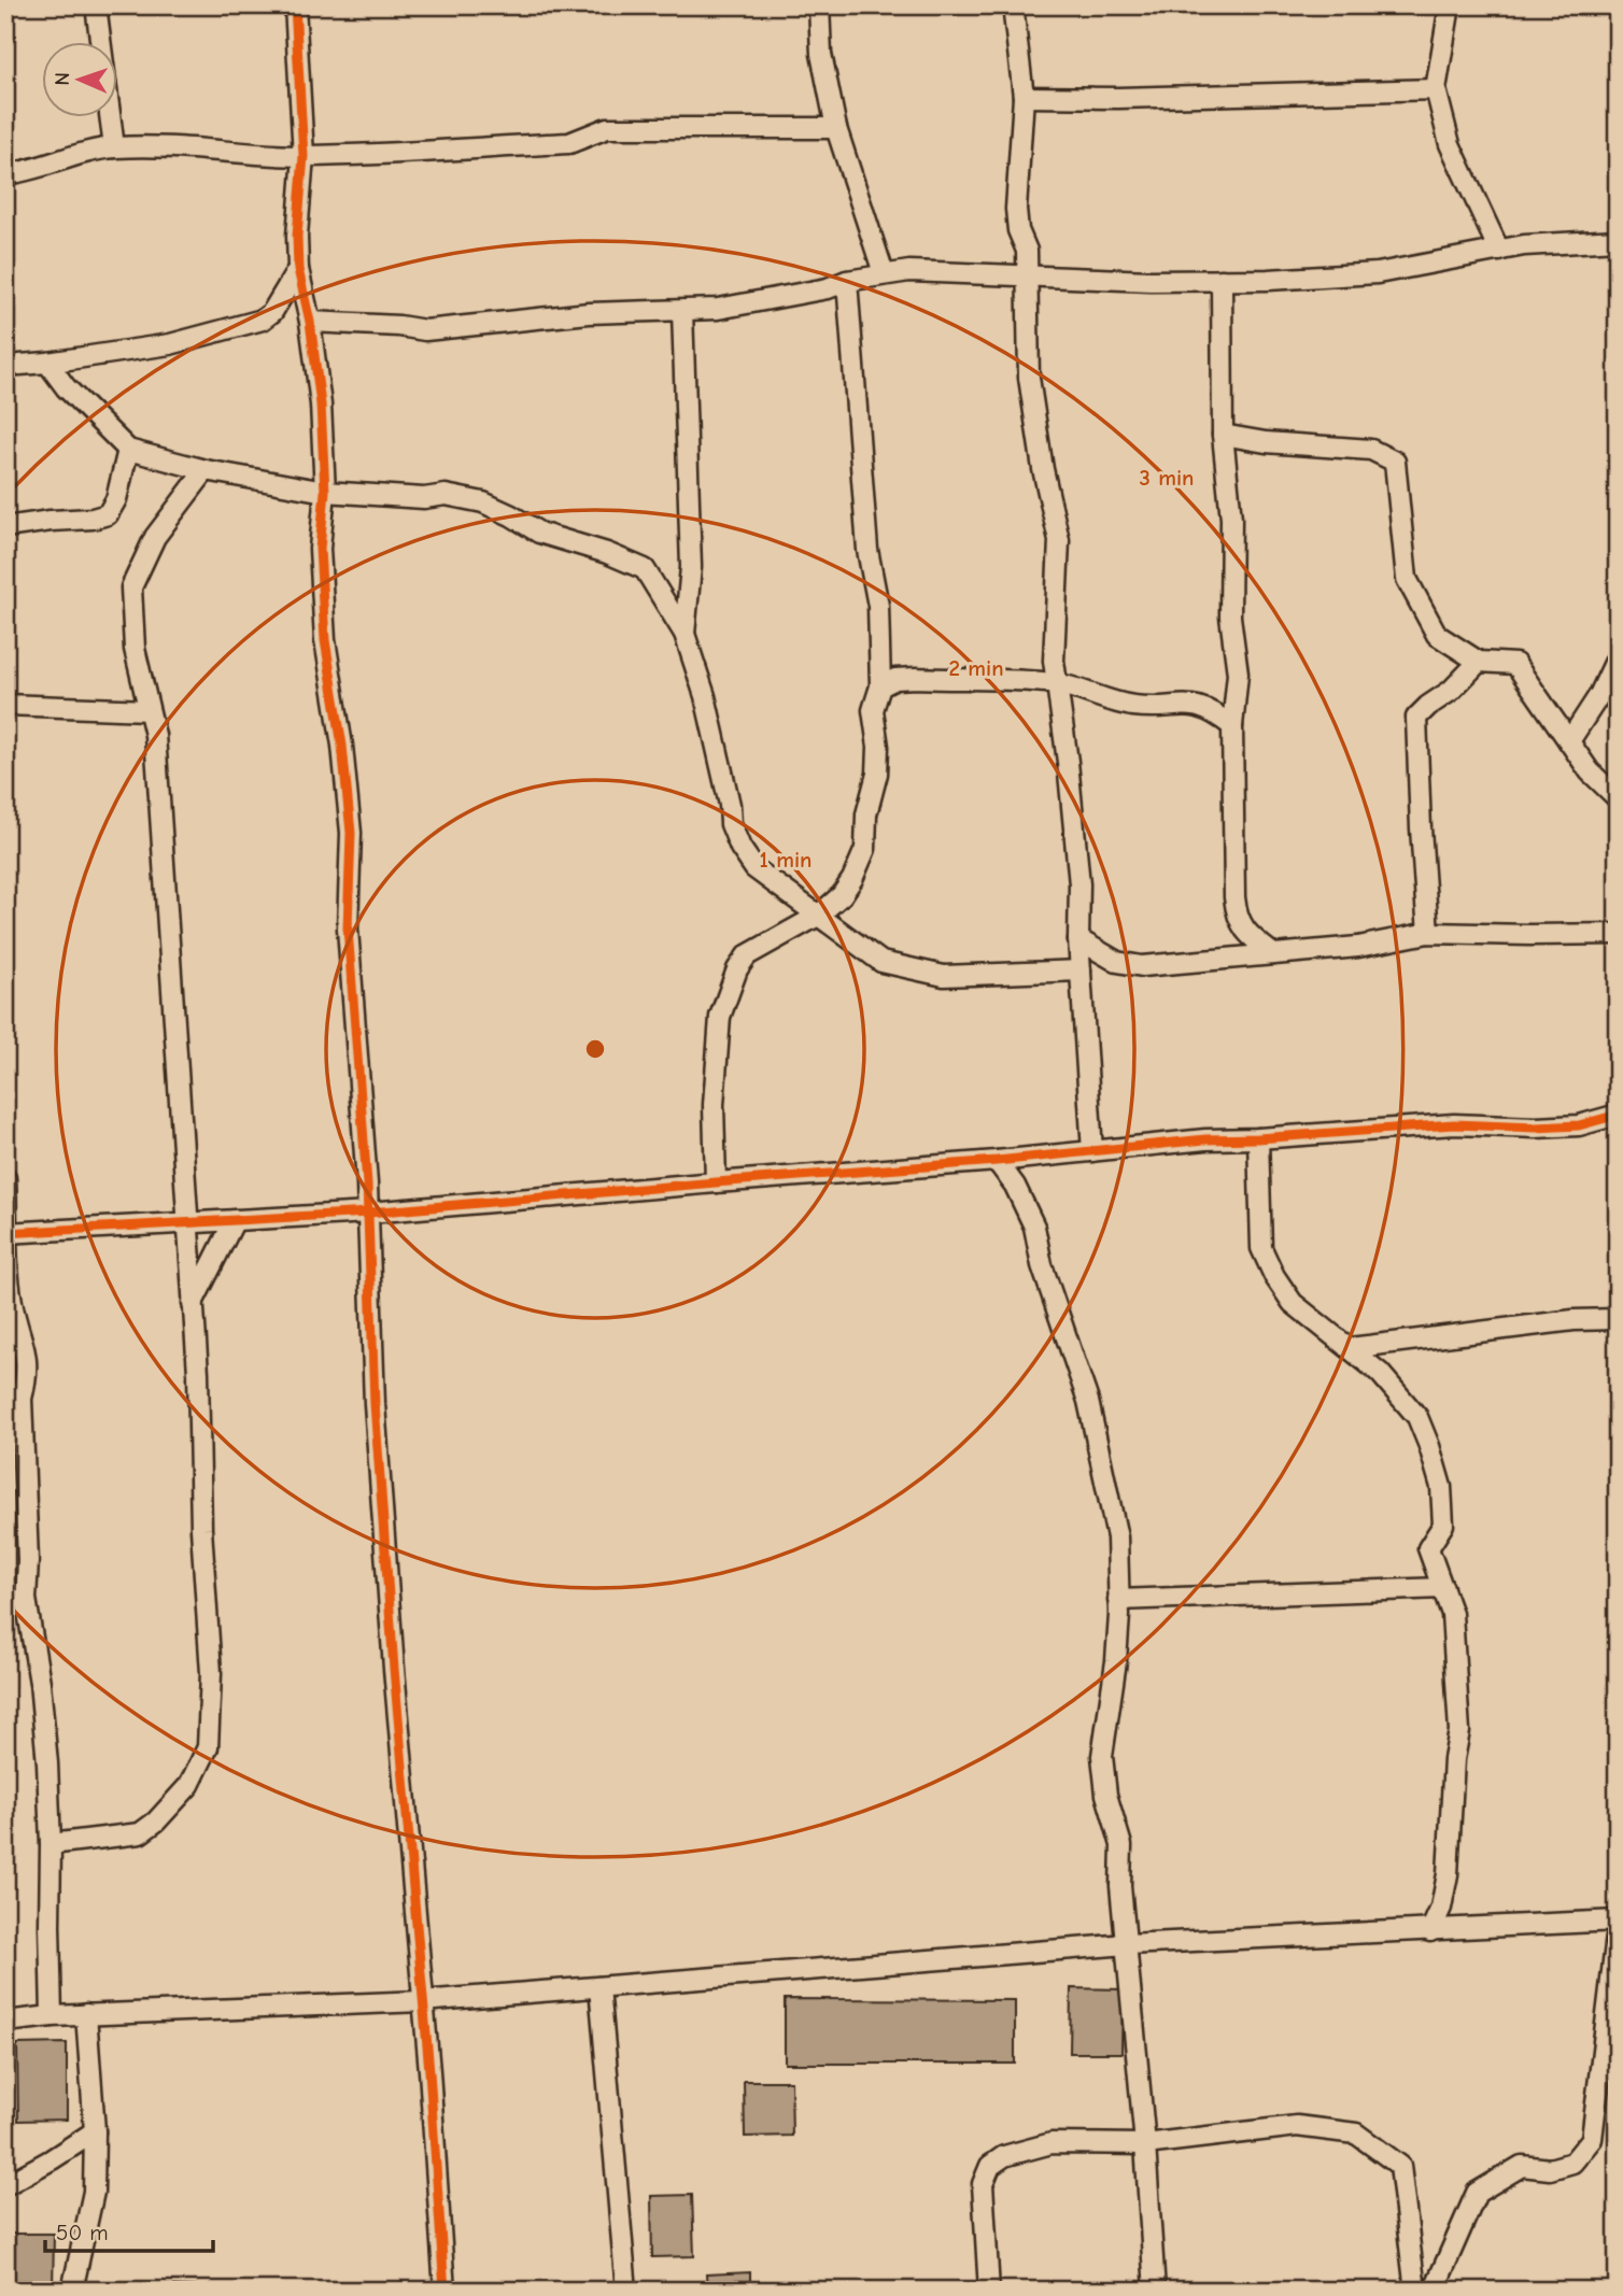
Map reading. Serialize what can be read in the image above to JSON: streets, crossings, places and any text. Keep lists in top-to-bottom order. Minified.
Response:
{"scale_bar":"50 m","north":"left","rings":["3 min","2 min","1 min"]}
